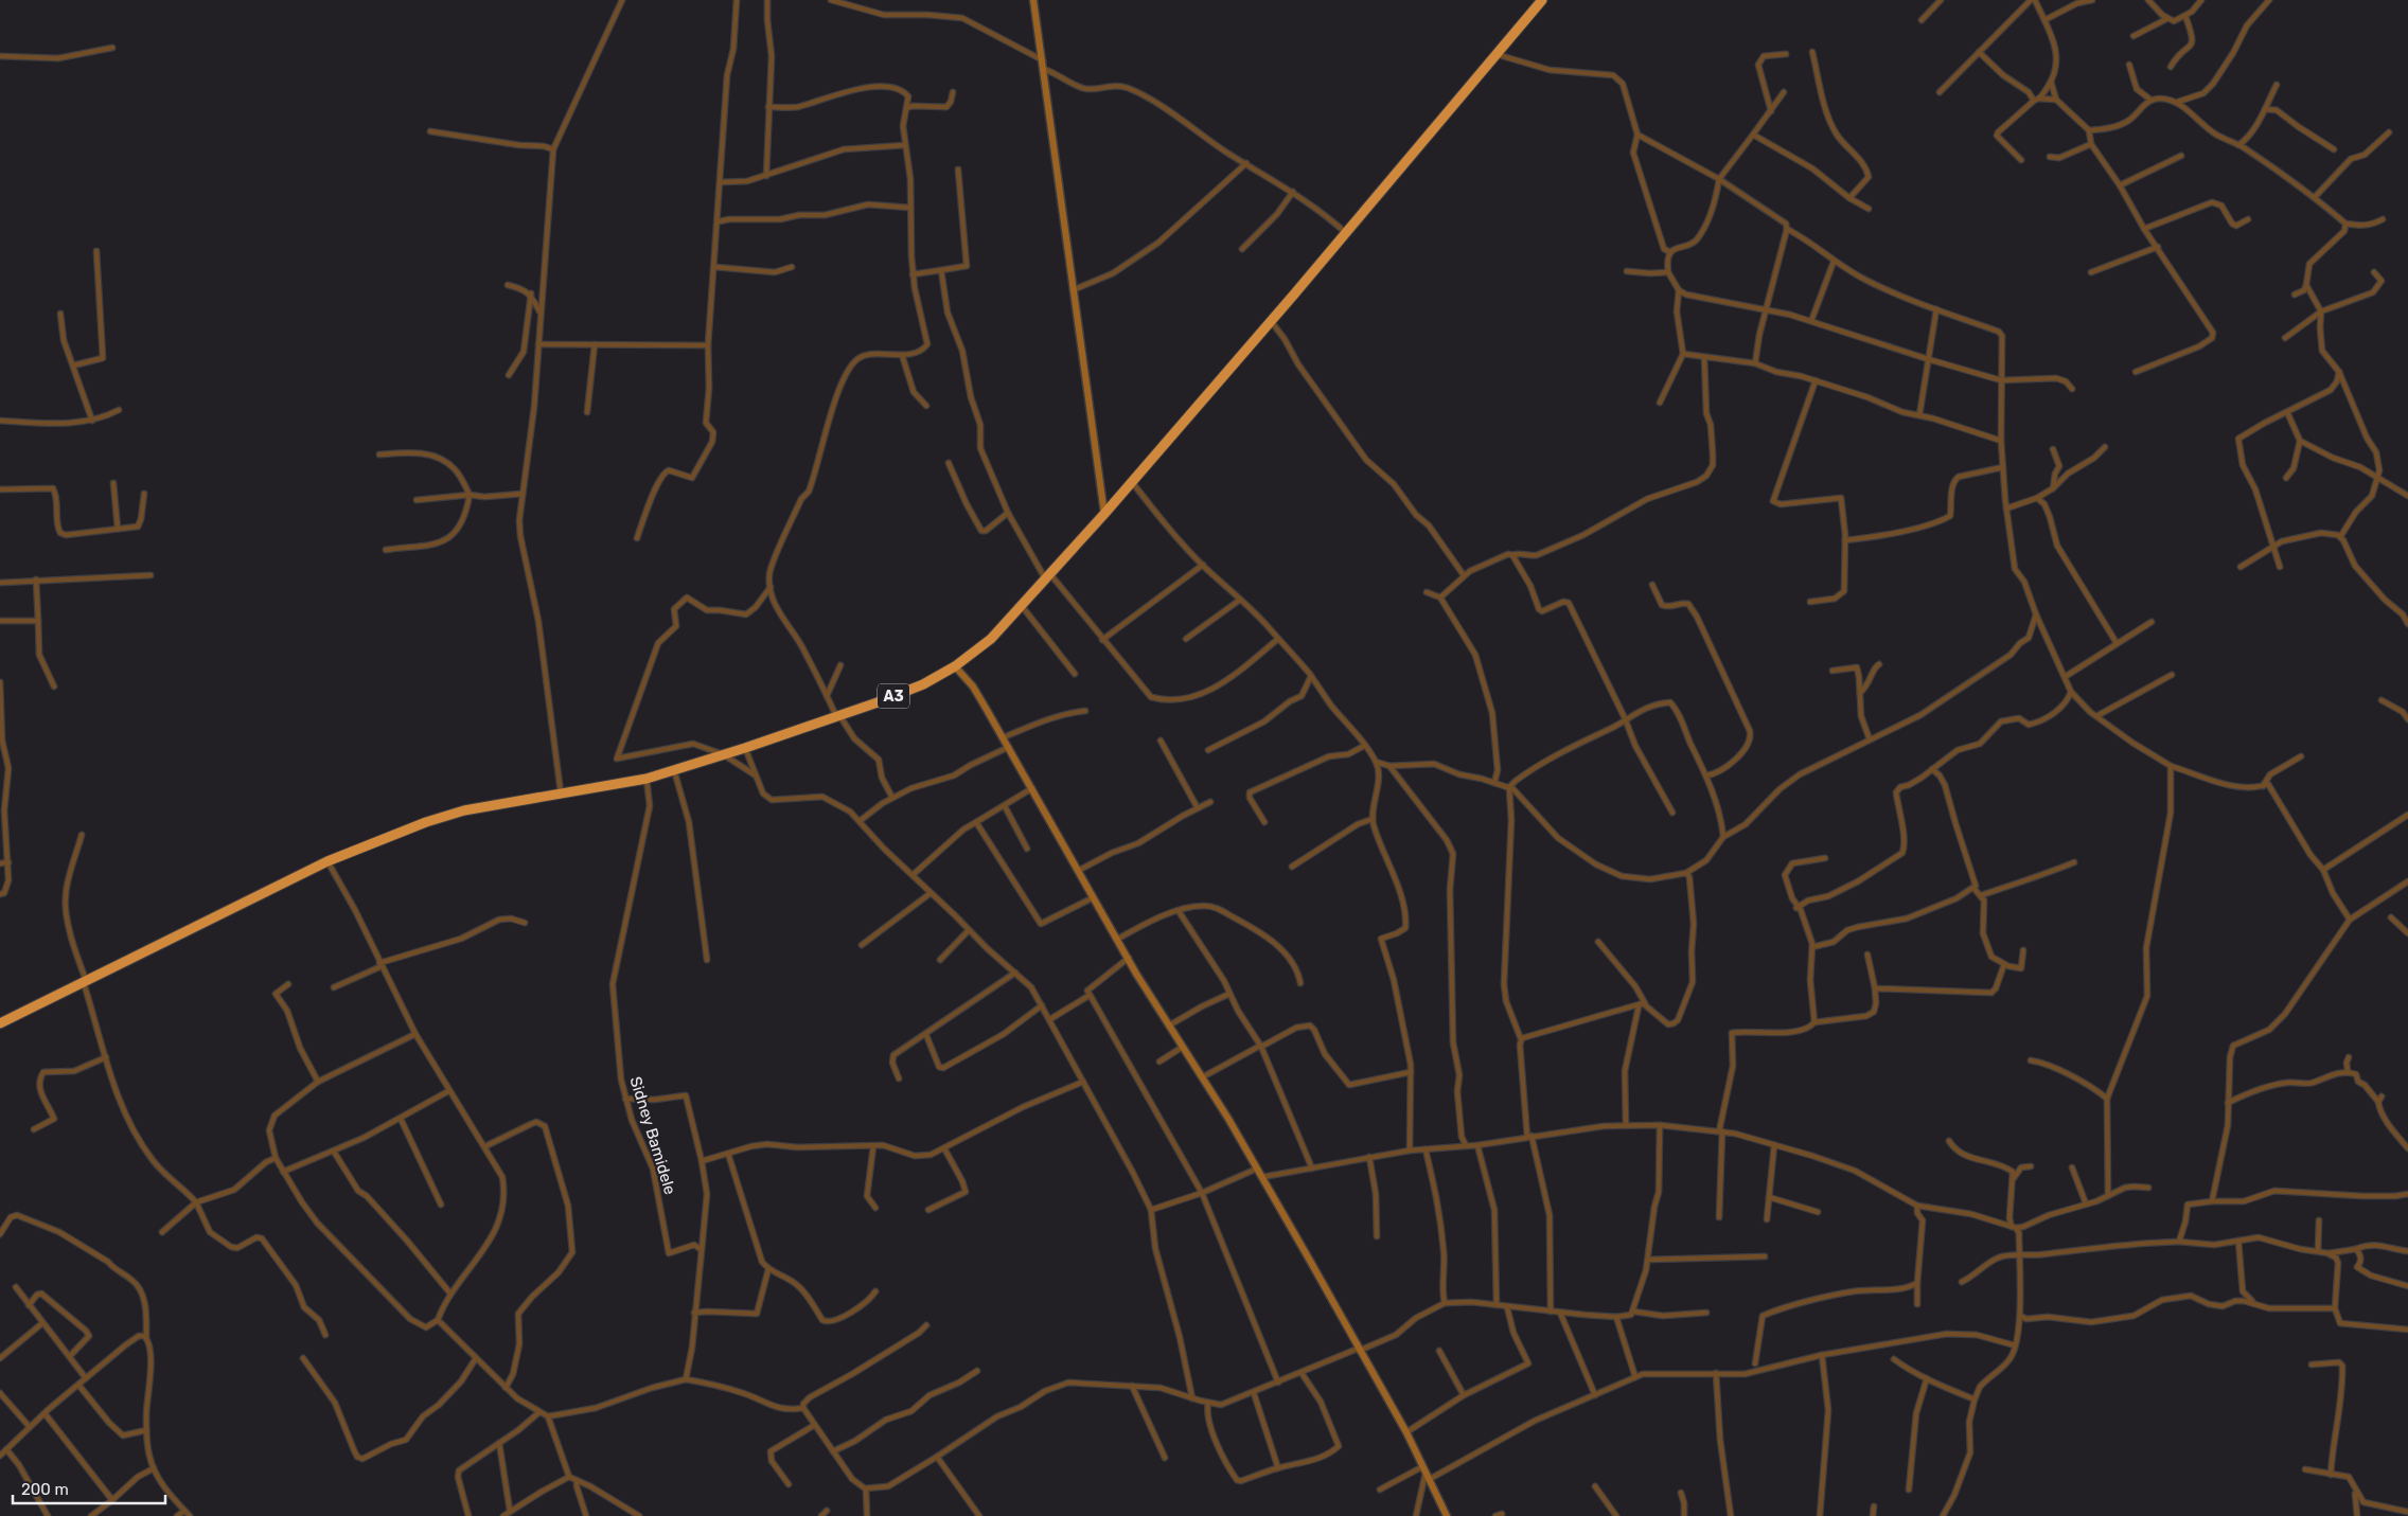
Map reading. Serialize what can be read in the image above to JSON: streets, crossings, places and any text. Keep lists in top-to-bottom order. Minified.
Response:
{"streets":{"highway":["A3"],"street":["Sidney Bamidele"]},"crossings":[["A3","Sidney Bamidele"]],"scale_bar":"200 m"}
